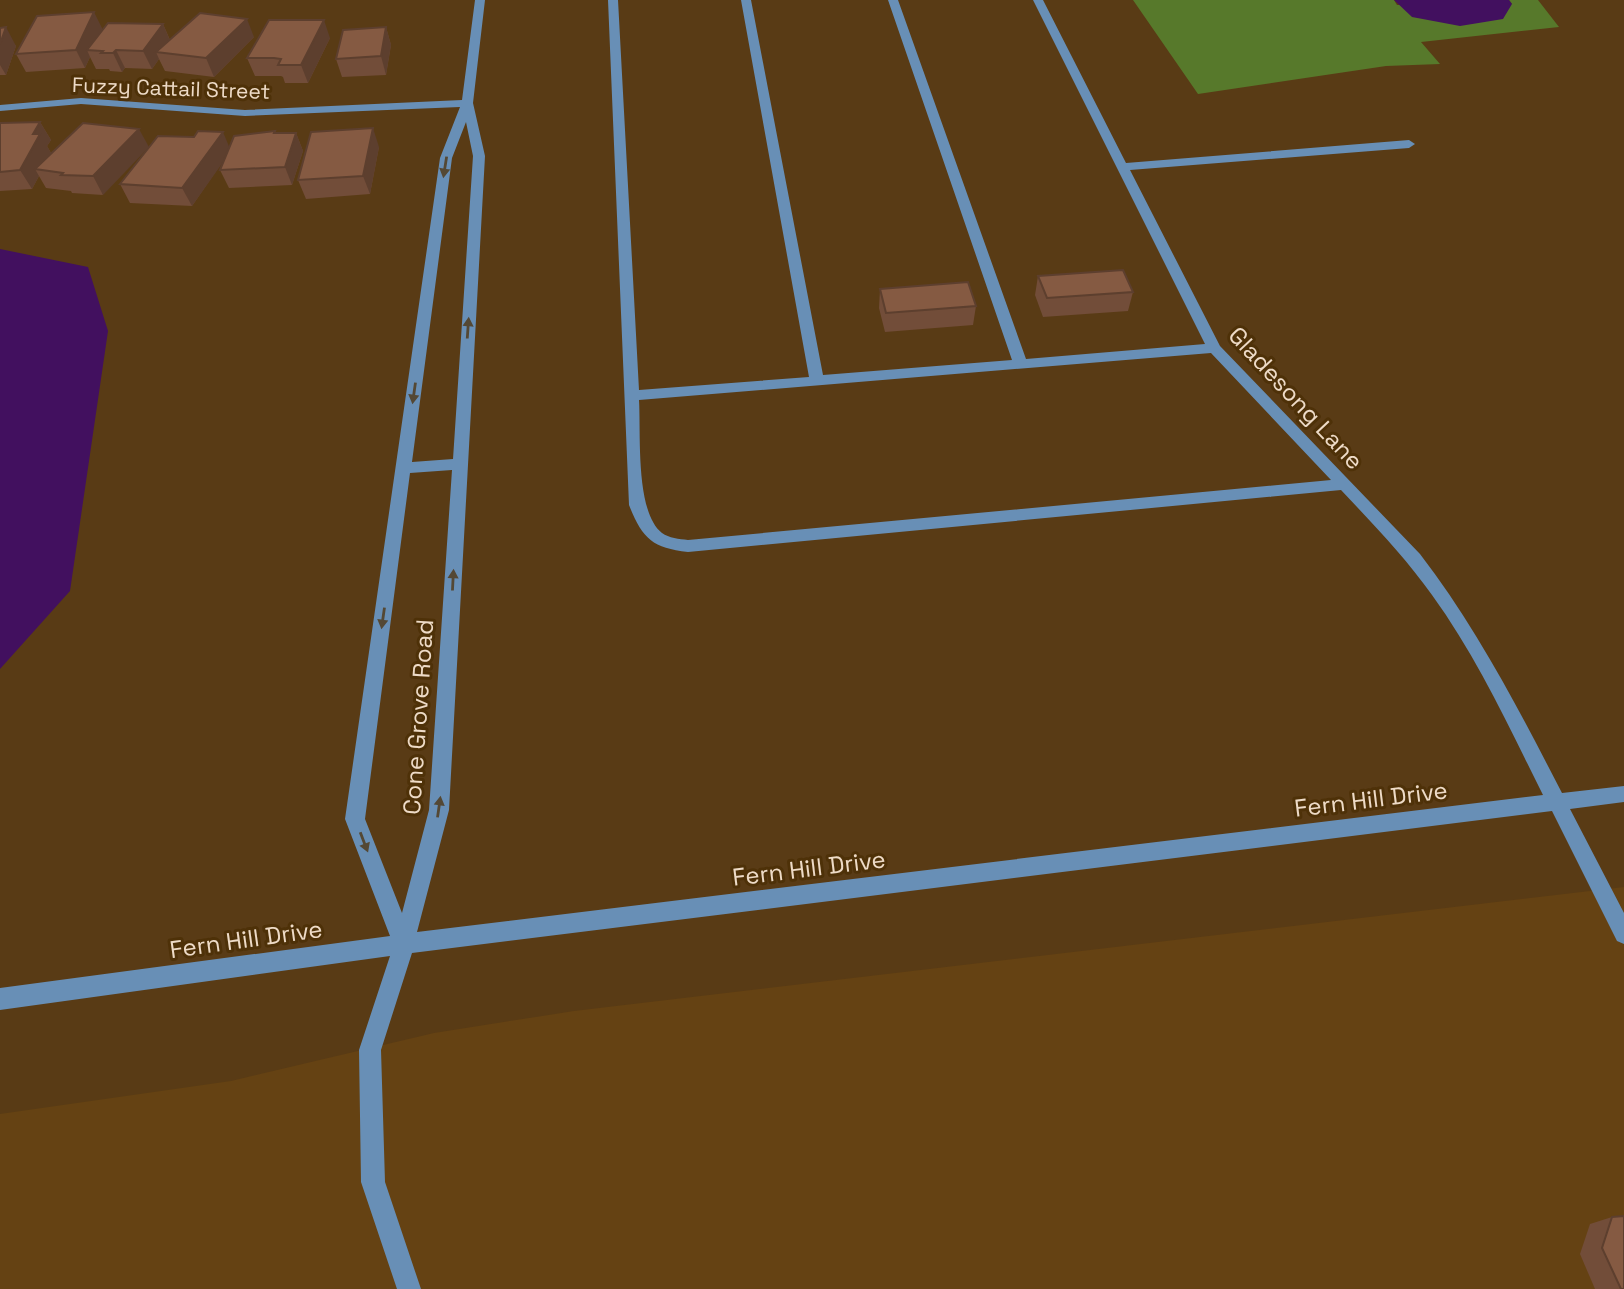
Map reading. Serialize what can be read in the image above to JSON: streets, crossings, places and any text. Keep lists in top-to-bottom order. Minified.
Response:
{"streets":{"street":["Fuzzy Cattail Street","Gladesong Lane","Cone Grove Road","Fern Hill Drive"]},"crossings":[["Fuzzy Cattail Street","Cone Grove Road"],["Gladesong Lane","Fern Hill Drive"],["Cone Grove Road","Fern Hill Drive"]]}
